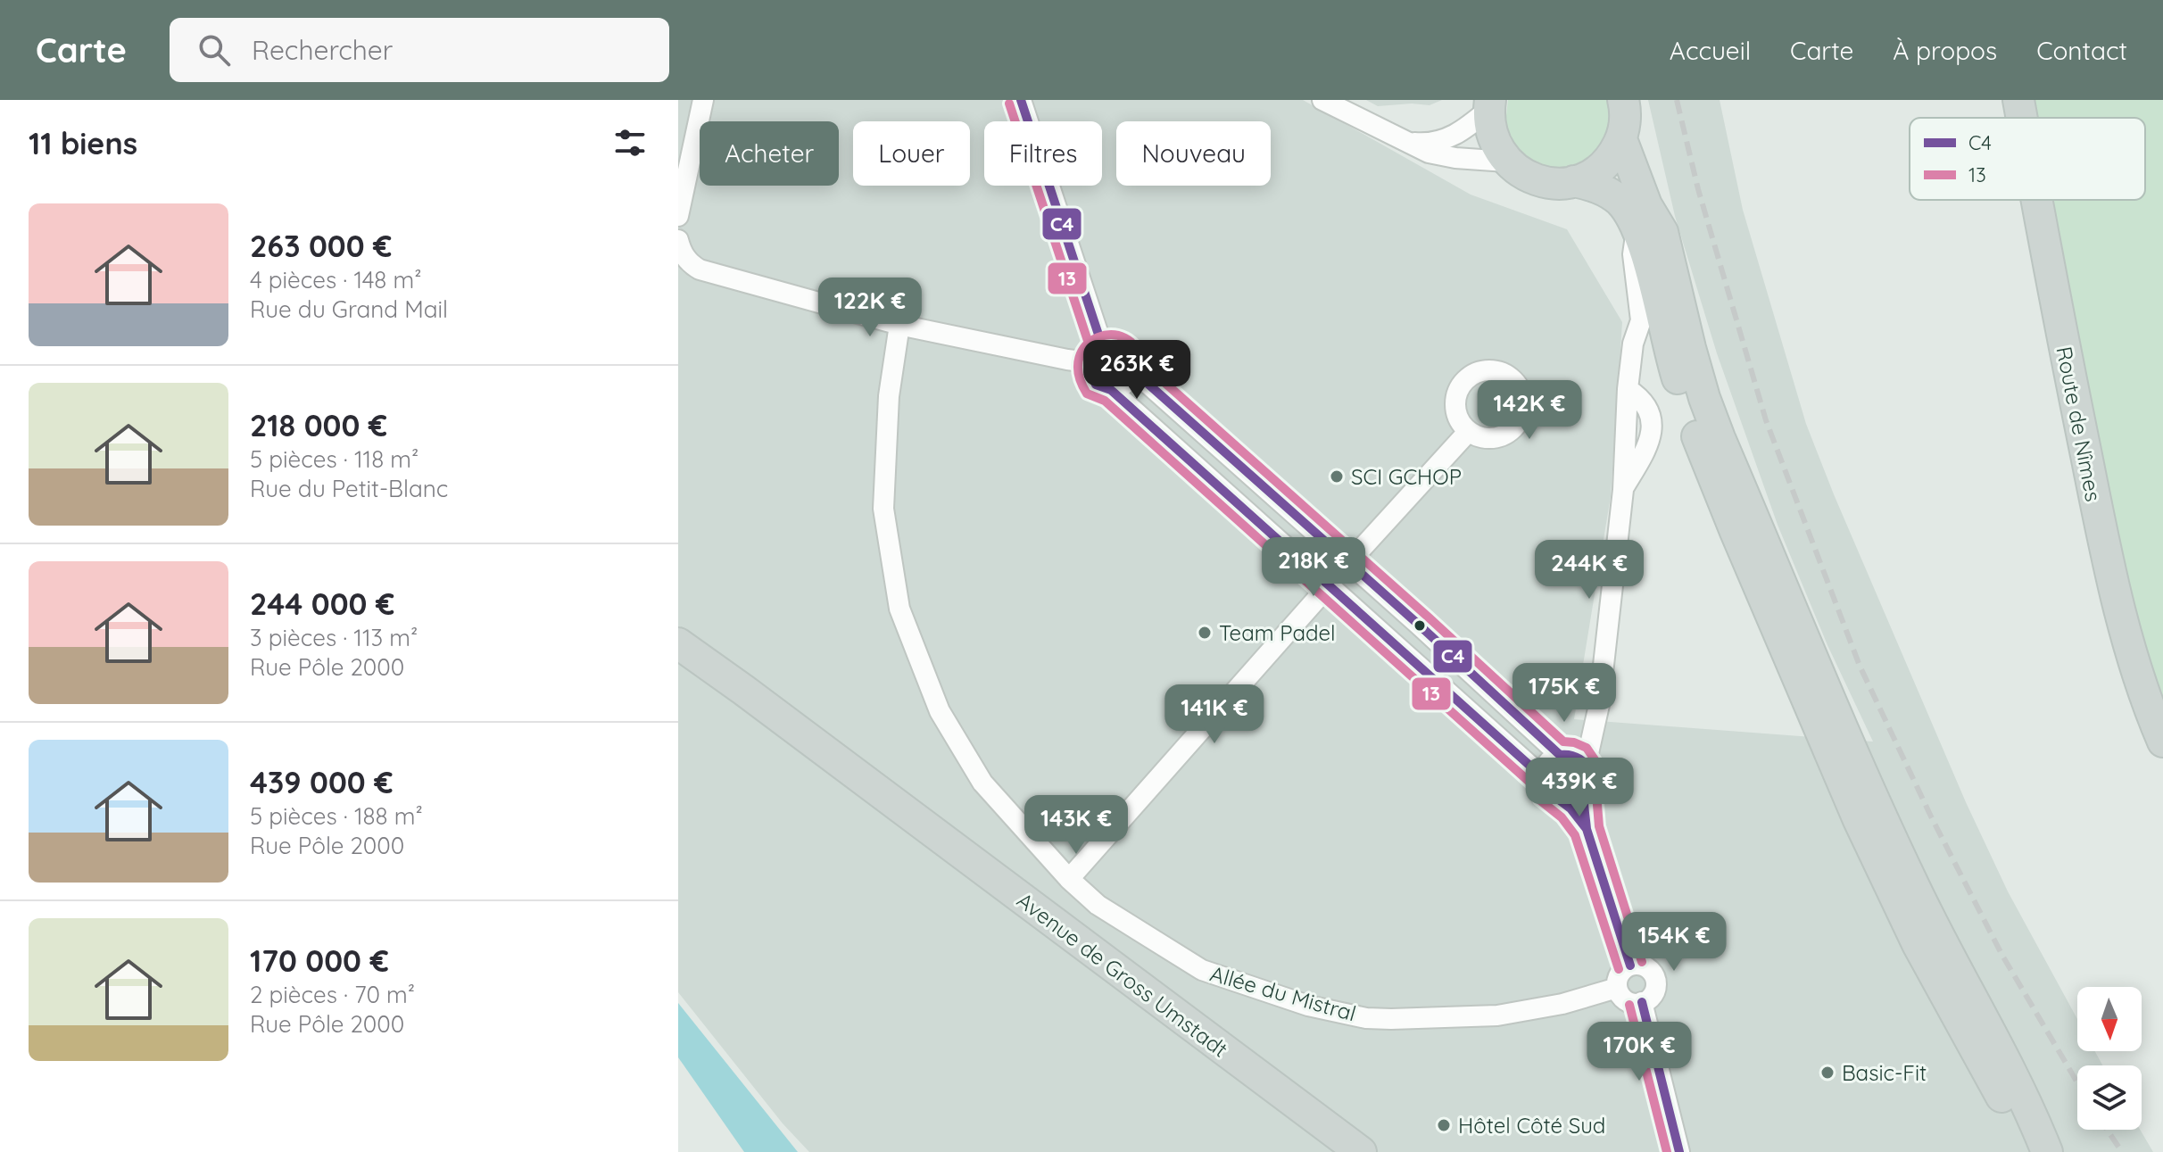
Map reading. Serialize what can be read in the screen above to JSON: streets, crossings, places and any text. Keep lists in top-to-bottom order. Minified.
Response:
{"streets":{"main road":["Route de Nîmes","Avenue de Gross Umstadt"],"street":["Allée du Mistral"]},"places":["SCI GCHOP","Team Padel","Basic-Fit","Hôtel Côté Sud"],"lines":["transit line C4","transit line 13"],"legend":["C4","13"],"north":"bottom","page":{"header":"Carte","search":"Rechercher","nav":["Accueil","Carte","À propos","Contact"],"heading":"11 biens","chip":["Acheter","Louer","Filtres","Nouveau"],"list":[{"name":"263 000 €","note":"4 pièces · 148 m² · Rue du Grand Mail"},{"name":"218 000 €","note":"5 pièces · 118 m² · Rue du Petit-Blanc"},{"name":"244 000 €","note":"3 pièces · 113 m² · Rue Pôle 2000"},{"name":"439 000 €","note":"5 pièces · 188 m² · Rue Pôle 2000"},{"name":"170 000 €","note":"2 pièces · 70 m² · Rue Pôle 2000"}],"price":["122K €","263K €","142K €","218K €","244K €","175K €","141K €","439K €","143K €","154K €","170K €"]}}
